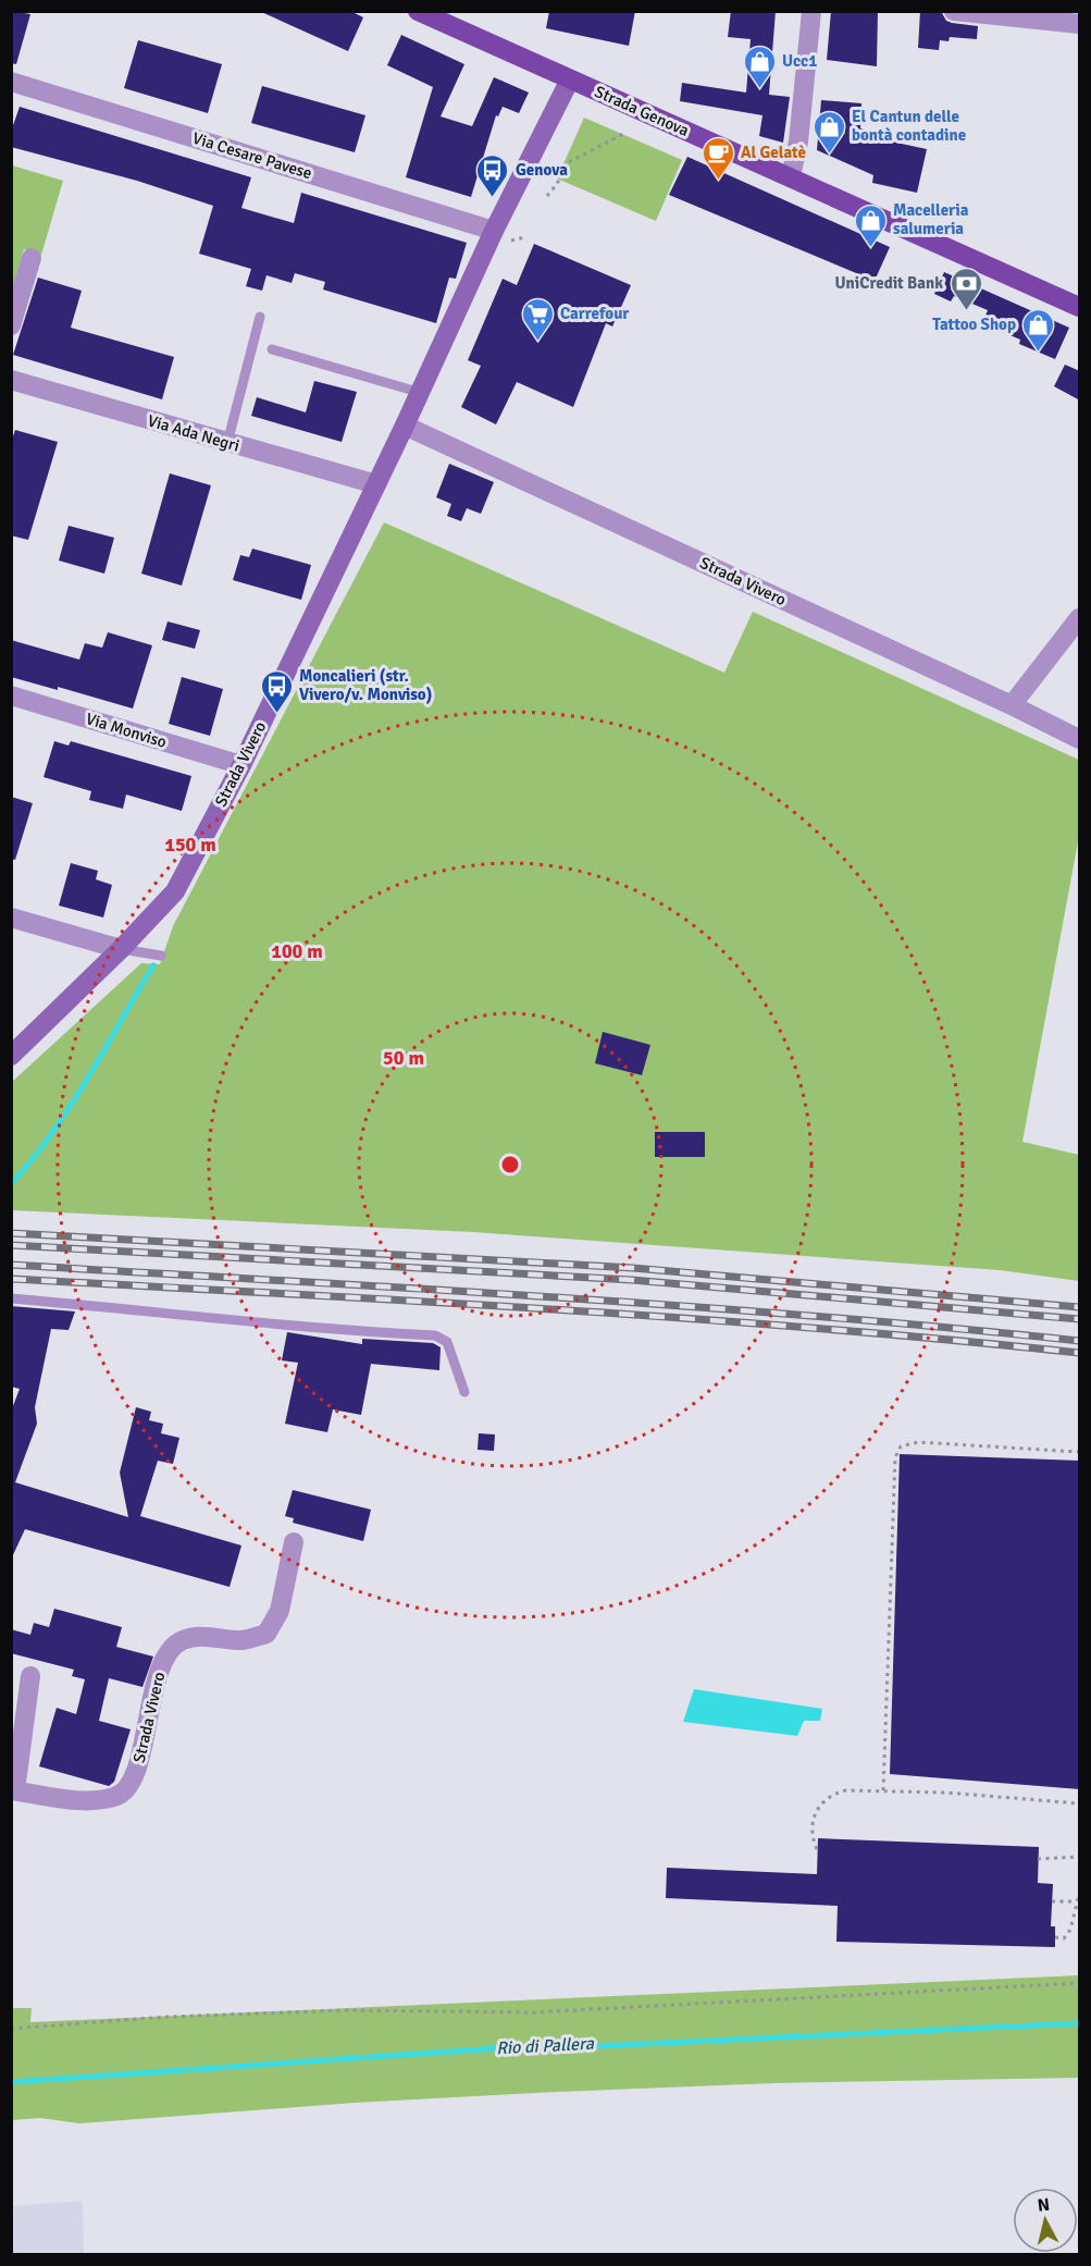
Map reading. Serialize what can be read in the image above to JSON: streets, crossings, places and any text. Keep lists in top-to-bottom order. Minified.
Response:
{"streets":{"main road":["Strada Genova"],"street":["Via Cesare Pavese","Via Ada Negri","Strada Vivero","Via Monviso"]},"crossings":[["Strada Genova","Strada Vivero"],["Via Cesare Pavese","Strada Vivero"],["Via Ada Negri","Strada Vivero"],["Strada Vivero","Via Monviso"]],"water":["Rio di Pallera"],"places":{"shop":["Ucc1","El Cantun delle bontà contadine","Macelleria salumeria","Tattoo Shop"],"cafe":["Al Gelatè"],"bus stop":["Genova","Moncalieri (str. Vivero/v. Monviso)"],"bank":["UniCredit Bank"],"supermarket":["Carrefour"]},"north":"top","rings":["150 m","100 m","50 m"]}
